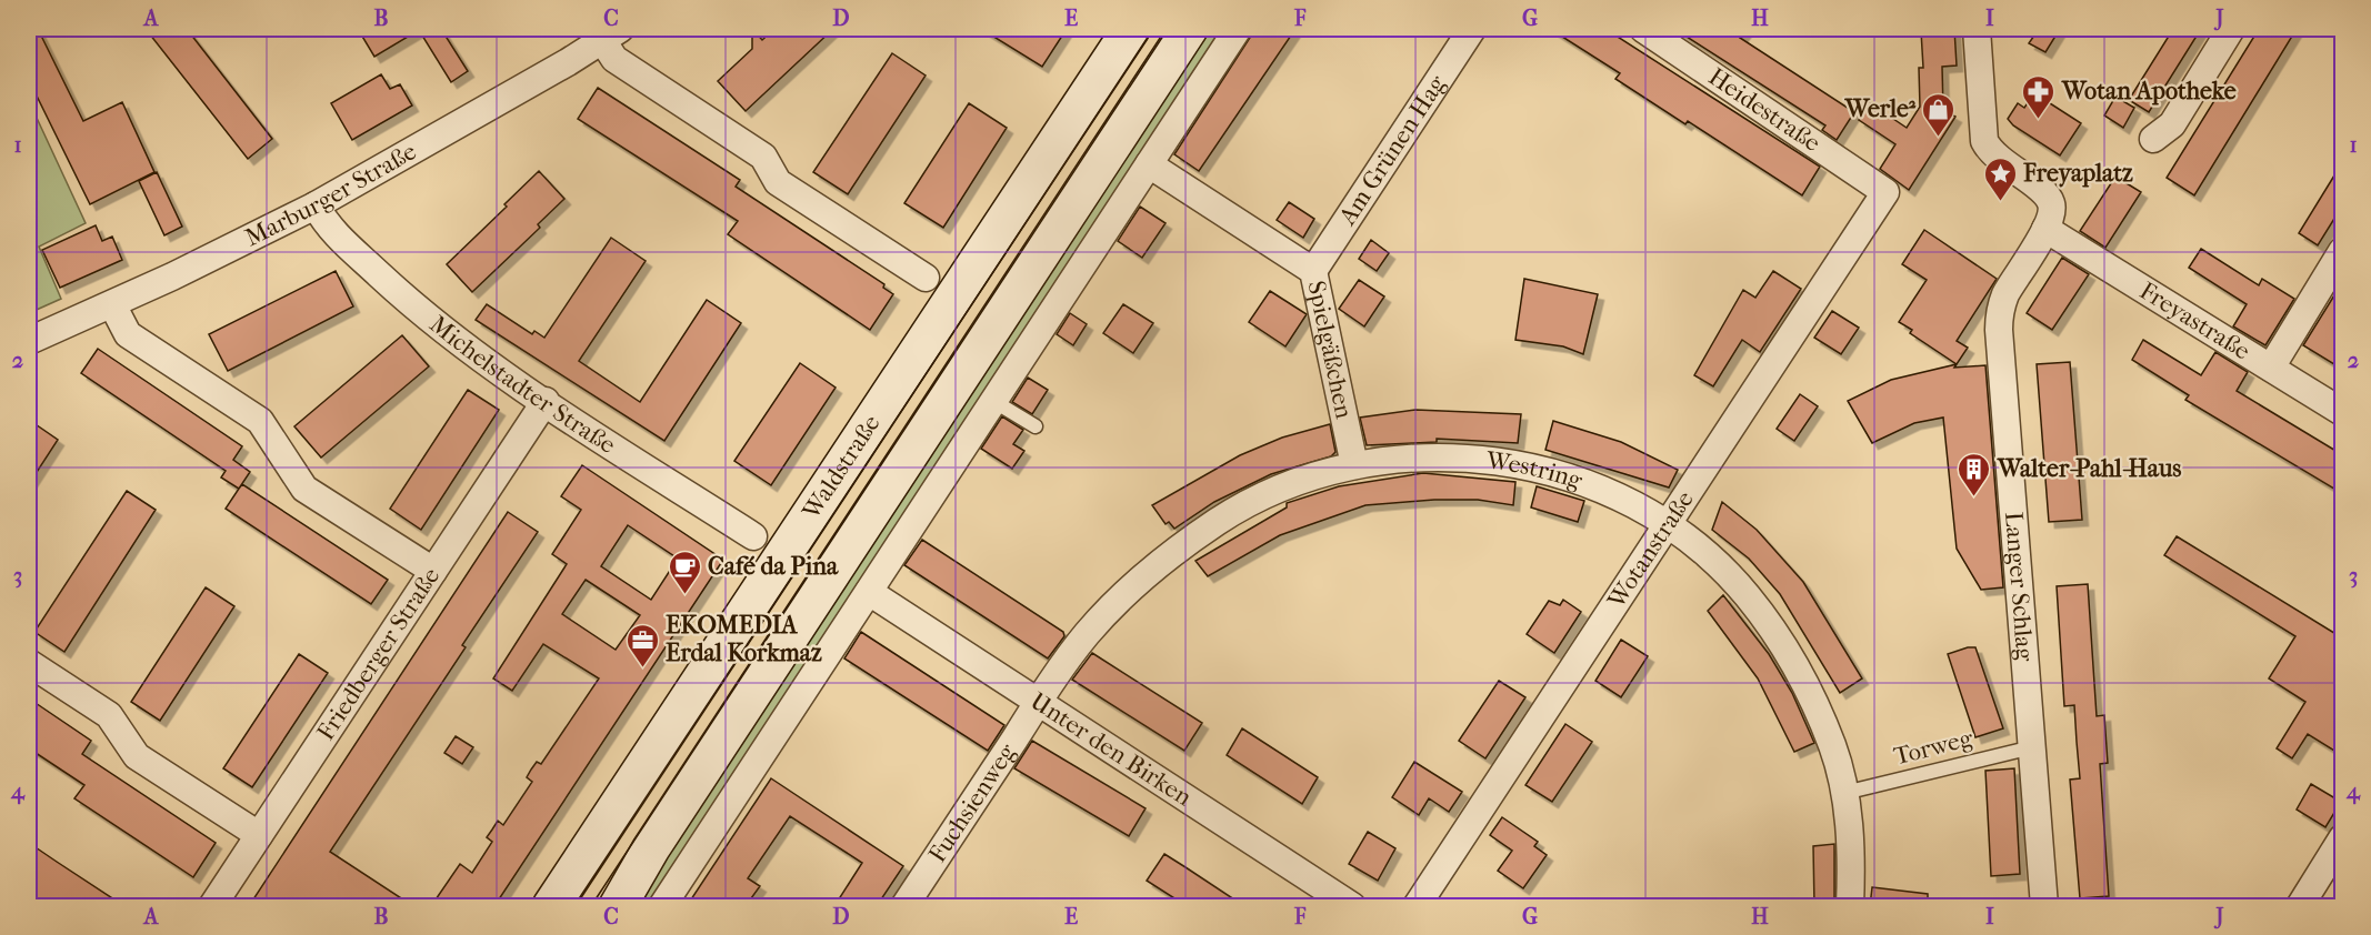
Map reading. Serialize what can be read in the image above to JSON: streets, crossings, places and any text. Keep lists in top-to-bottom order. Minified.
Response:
{"streets":{"main road":["Waldstraße"],"street":["Heidestraße","Am Grünen Hag","Marburger Straße","Freyastraße","Spielgäßchen","Michelstadter Straße","Westring","Wotanstraße","Langer Schlag","Friedberger Straße","Unter den Birken","Fuchsienweg"],"lane":["Torweg"]},"crossings":[["Heidestraße","Wotanstraße"],["Am Grünen Hag","Spielgäßchen"],["Marburger Straße","Michelstadter Straße"],["Freyastraße","Langer Schlag"],["Spielgäßchen","Westring"],["Michelstadter Straße","Friedberger Straße"],["Westring","Wotanstraße"],["Westring","Torweg"],["Westring","Unter den Birken"],["Westring","Fuchsienweg"],["Langer Schlag","Torweg"],["Unter den Birken","Fuchsienweg"]],"places":{"pharmacy":["Wotan Apotheke"],"shop":["Werle²"],"place":["Freyaplatz"],"building":["Walter-Pahl-Haus"],"cafe":["Café da Pina"],"office":["EKOMEDIA Erdal Korkmaz"]},"grid":{"columns":["A","B","C","D","E","F","G","H","I","J"],"rows":["1","2","3","4"]}}
